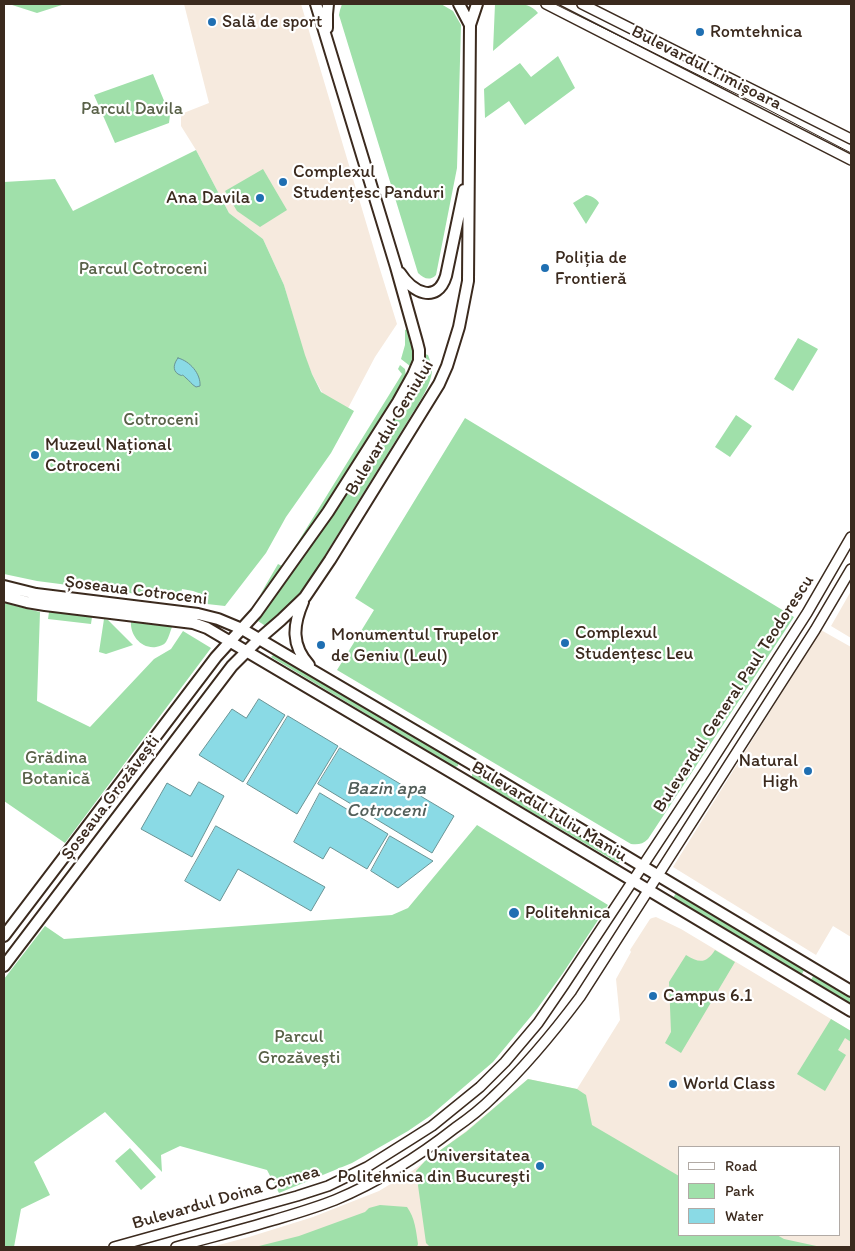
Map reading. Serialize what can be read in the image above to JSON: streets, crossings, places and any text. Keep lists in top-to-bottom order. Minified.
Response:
{"streets":{"main road":["Bulevardul Timișoara","Bulevardul Geniului","Șoseaua Cotroceni","Bulevardul General Paul Teodorescu","Șoseaua Grozăvești","Bulevardul Iuliu Maniu","Bulevardul Doina Cornea"]},"crossings":[["Bulevardul Geniului","Șoseaua Cotroceni"],["Bulevardul Geniului","Șoseaua Grozăvești"],["Bulevardul Geniului","Bulevardul Iuliu Maniu"],["Șoseaua Cotroceni","Șoseaua Grozăvești"],["Șoseaua Cotroceni","Bulevardul Iuliu Maniu"],["Bulevardul General Paul Teodorescu","Bulevardul Iuliu Maniu"],["Bulevardul General Paul Teodorescu","Bulevardul Doina Cornea"],["Șoseaua Grozăvești","Bulevardul Iuliu Maniu"],["Bulevardul Iuliu Maniu","Bulevardul Doina Cornea"]],"water":["Bazin apa Cotroceni"],"parks":["Parcul Davila","Parcul Cotroceni","Cotroceni","Grădina Botanică","Parcul Grozăvești"],"places":["Sală de sport","Romtehnica","Complexul Studențesc Panduri","Ana Davila","Poliția de Frontieră","Muzeul Național Cotroceni","Complexul Studențesc Leu","Monumentul Trupelor de Geniu (Leul)","Natural High","Politehnica","Campus 6.1","World Class","Universitatea Politehnica din București"],"legend":["Road","Park","Water"]}
